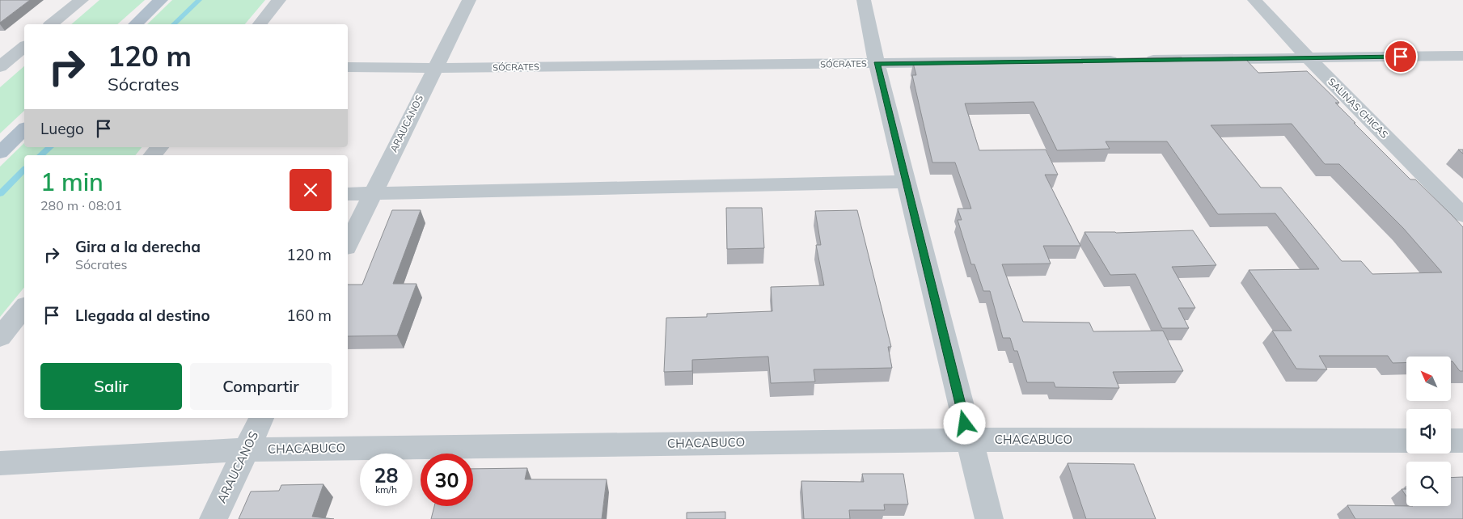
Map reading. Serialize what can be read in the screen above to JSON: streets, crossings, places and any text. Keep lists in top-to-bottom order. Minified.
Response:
{"streets":{"street":["SÓCRATES","SALINAS CHICAS","ARAUCANOS","CHACABUCO"]},"crossings":[["SÓCRATES","SALINAS CHICAS"],["SÓCRATES","ARAUCANOS"],["ARAUCANOS","CHACABUCO"]],"north":"top left","page":{"turn":["120 m","Sócrates"],"then":"Luego","heading":["1 min","280 m · 08:01"],"list":[{"name":"Gira a la derecha","note":"Sócrates","value":"120 m"},{"name":"Llegada al destino","value":"160 m"}],"buttons":["Salir","Compartir"],"speed":"28 km/h","limit":"30"}}
